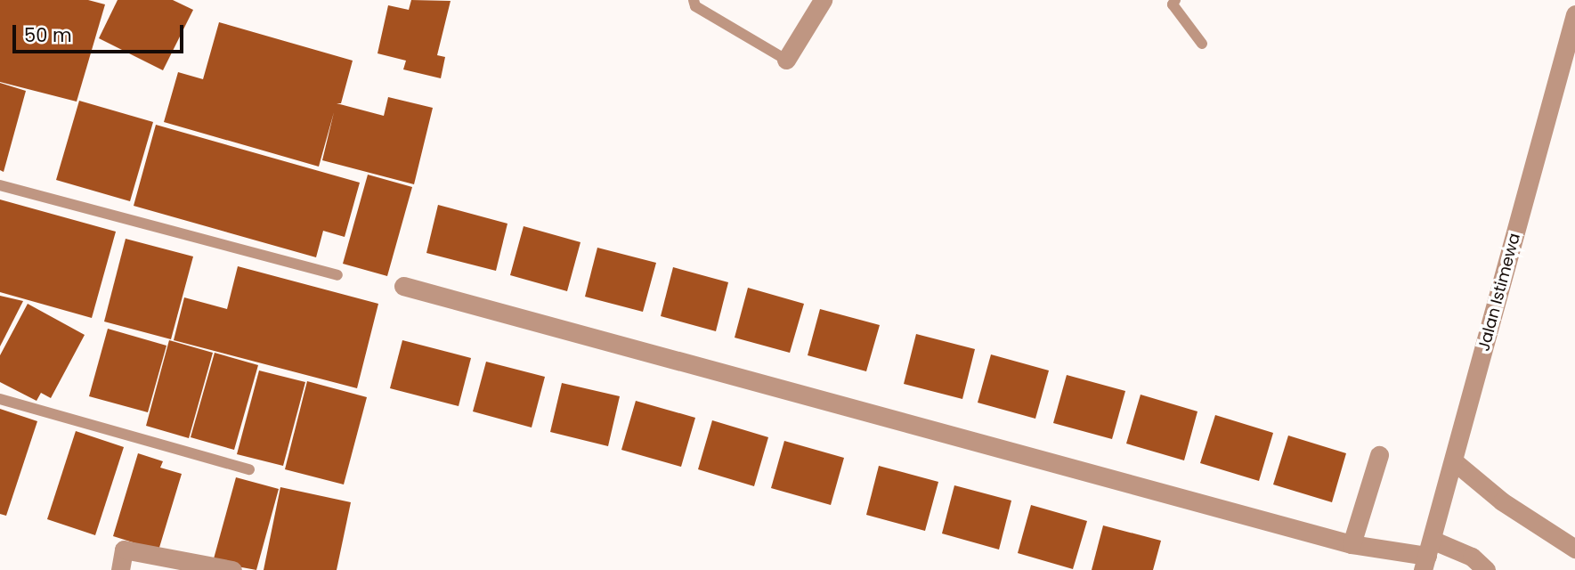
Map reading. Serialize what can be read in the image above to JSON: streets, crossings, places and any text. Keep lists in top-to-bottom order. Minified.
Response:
{"streets":{"street":["Jalan Istimewa"]},"scale_bar":"50 m"}
